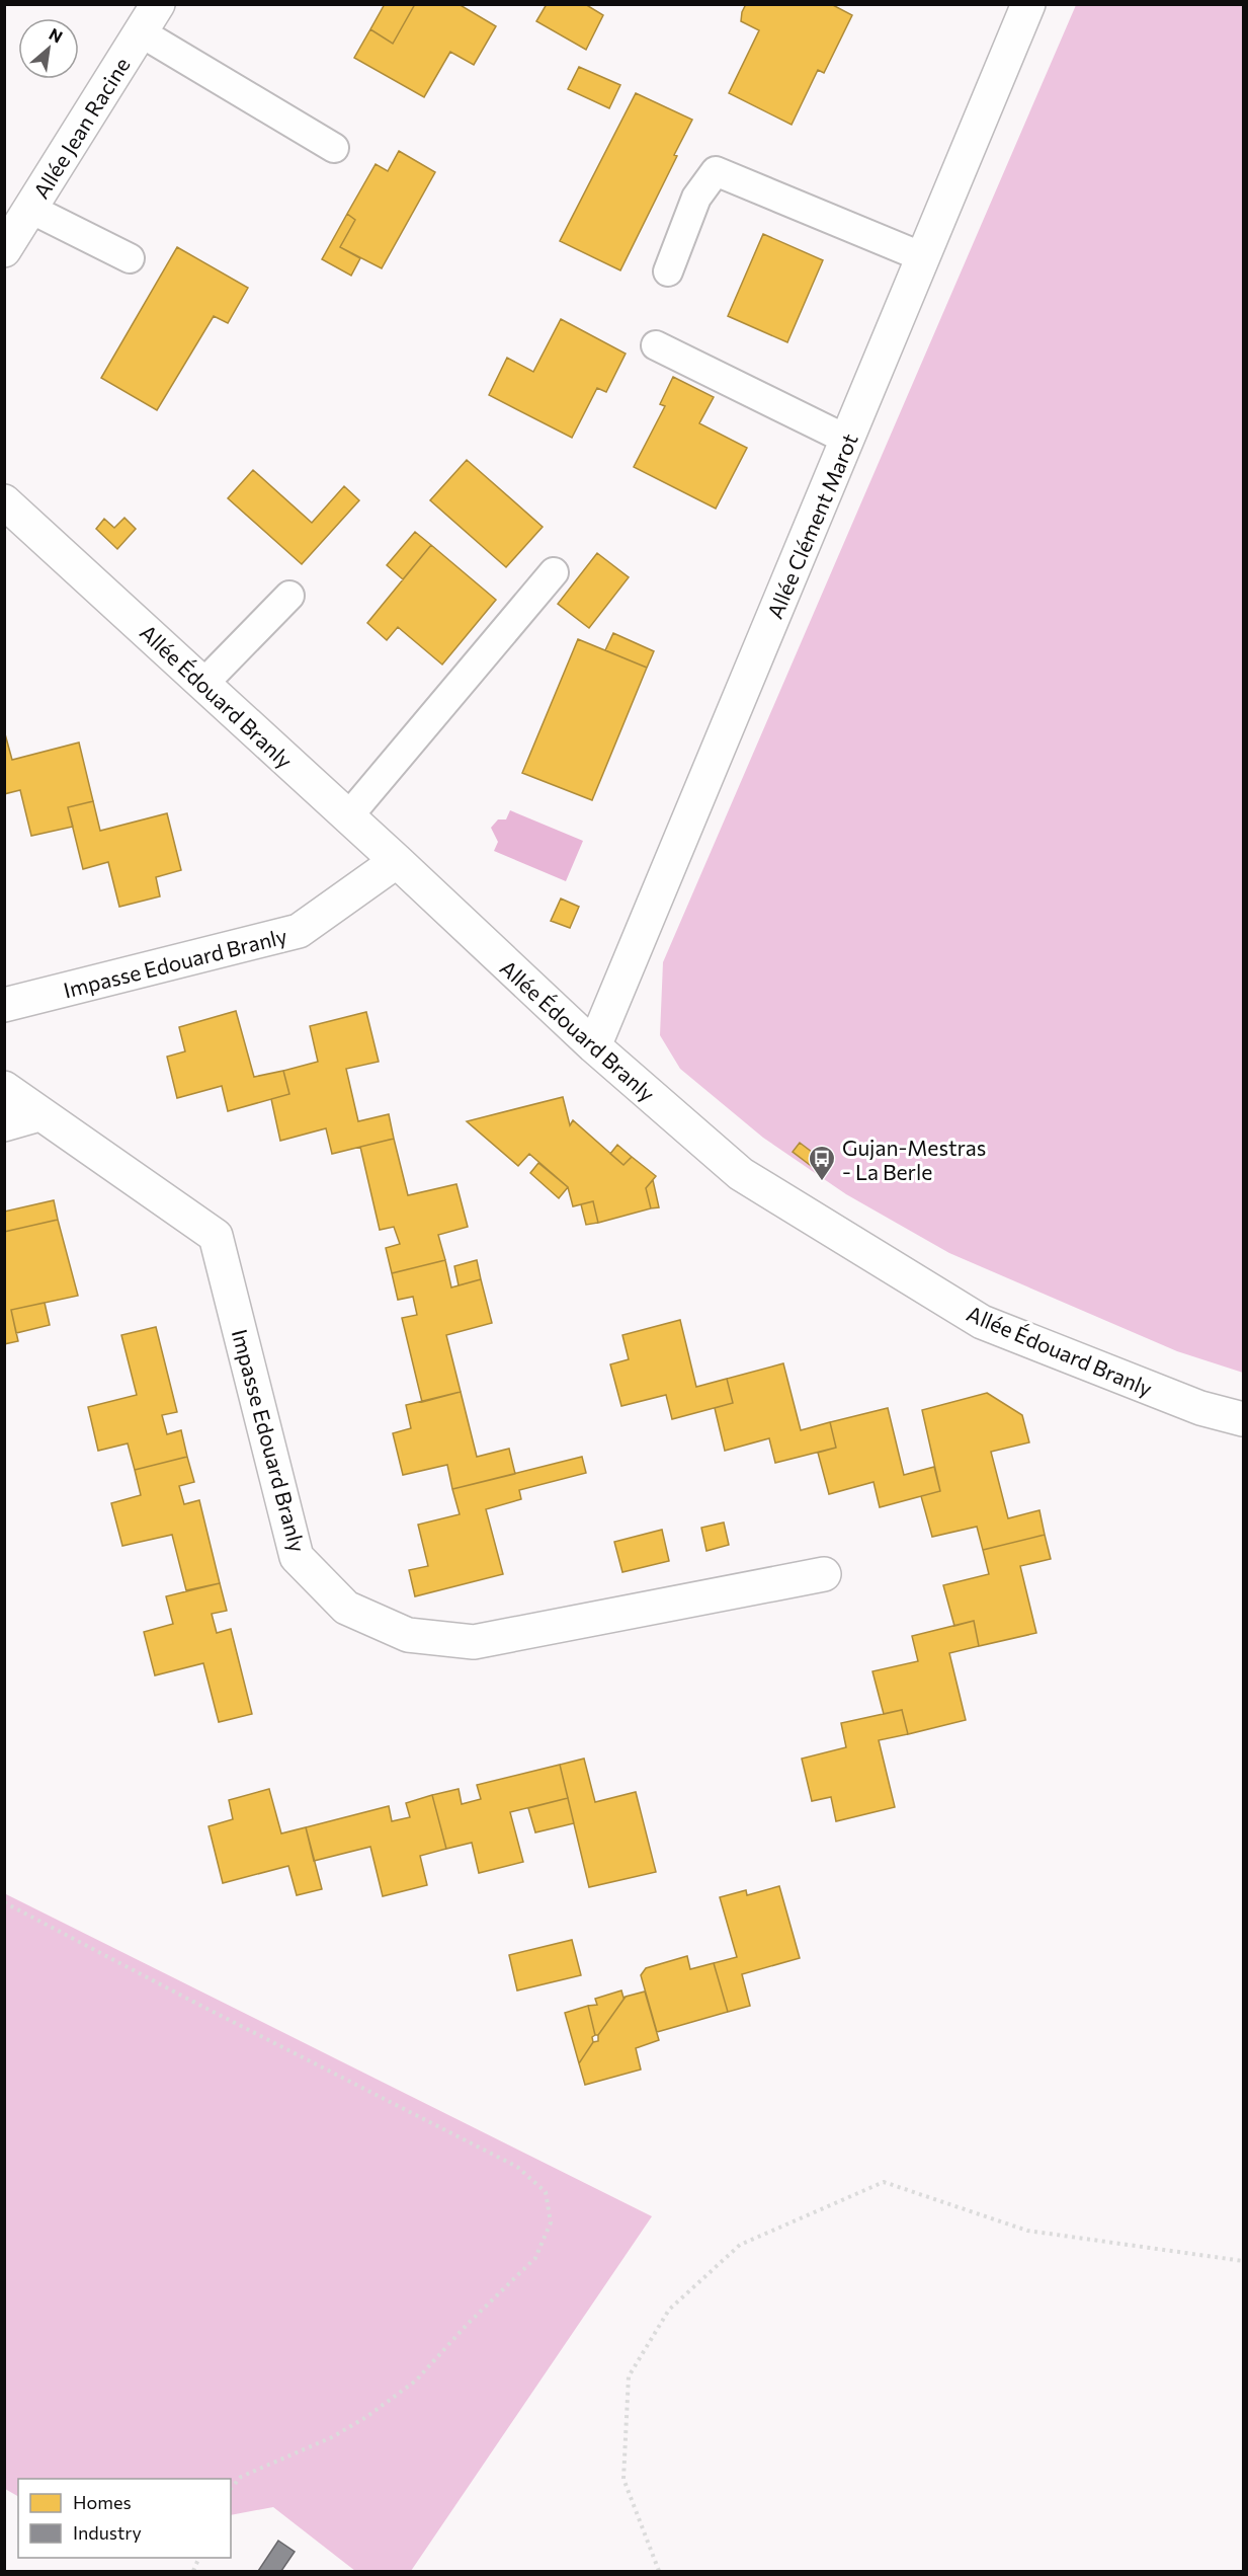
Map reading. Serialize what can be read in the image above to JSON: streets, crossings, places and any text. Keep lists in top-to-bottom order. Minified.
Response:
{"streets":{"street":["Allée Jean Racine","Allée Clément Marot","Allée Édouard Branly","Impasse Edouard Branly"]},"crossings":[["Allée Clément Marot","Allée Édouard Branly"],["Allée Édouard Branly","Impasse Edouard Branly"]],"places":{"bus stop":["Gujan-Mestras - La Berle"]},"legend":["Homes","Industry"],"north":"top right"}
